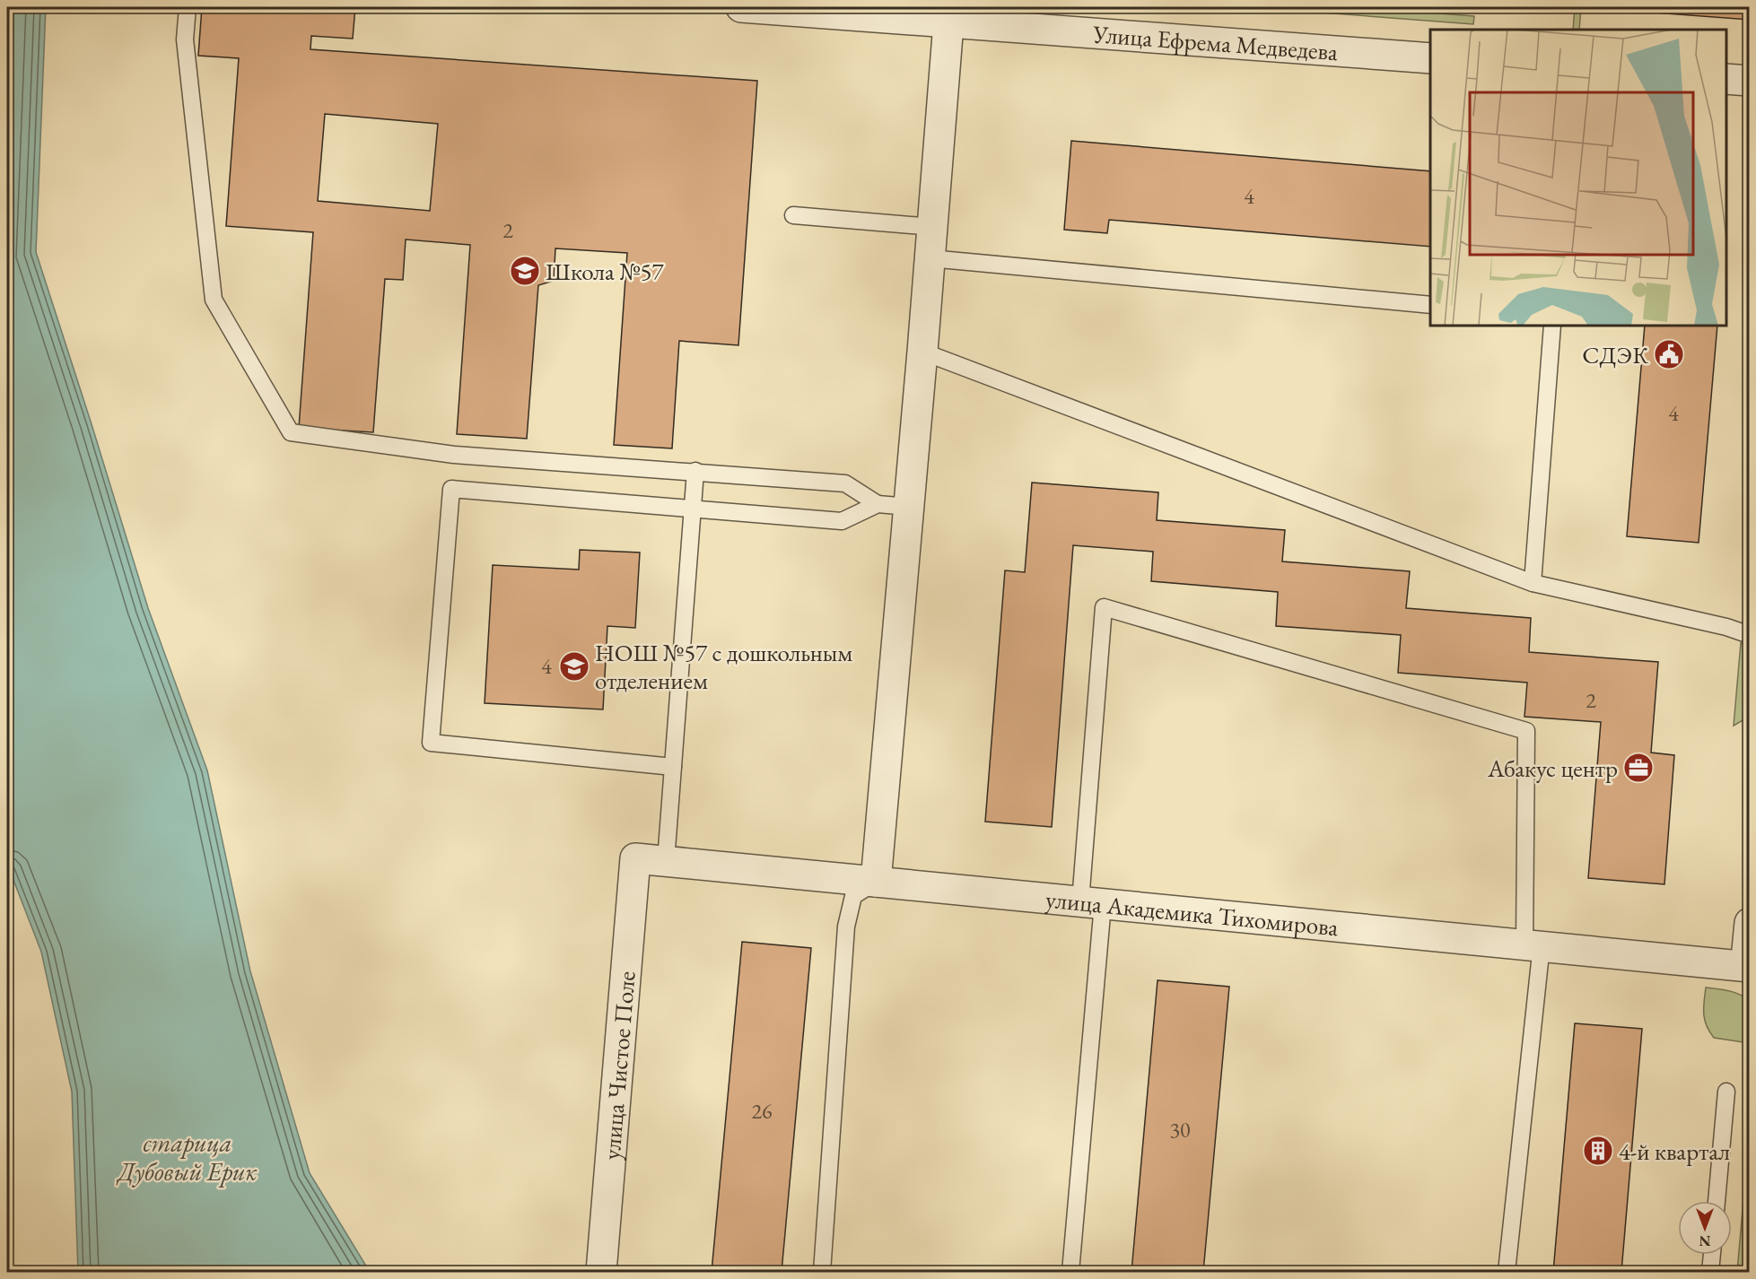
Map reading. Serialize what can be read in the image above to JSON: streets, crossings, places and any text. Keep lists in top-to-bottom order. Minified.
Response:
{"streets":{"street":["Улица Ефрема Медведева","улица Академика Тихомирова","улица Чистое Поле"]},"crossings":[["улица Академика Тихомирова","улица Чистое Поле"]],"water":["старица Дубовый Ерик"],"places":{"school or university":["Школа №57","НОШ №57 с дошкольным отделением"],"public building":["СДЭК"],"office":["Абакус центр"],"building":["4-й квартал"]},"house_numbers":["4","2","4","4","2","26","30"],"north":"bottom"}
